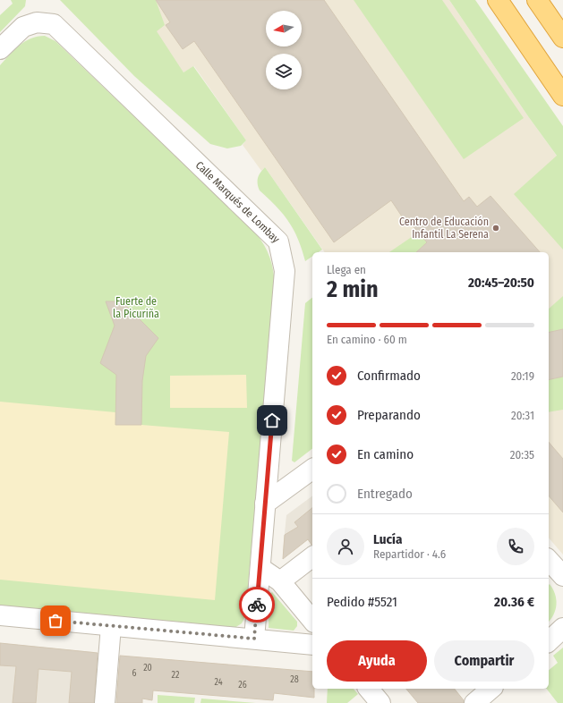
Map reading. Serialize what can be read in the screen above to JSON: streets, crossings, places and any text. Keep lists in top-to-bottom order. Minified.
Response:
{"streets":{"street":["Calle Marqués de Lombay"]},"parks":["Fuerte de la Picuriña"],"places":["Centro de Educación Infantil La Serena"],"house_numbers":["20","6","22","28","24","26"],"north":"left","page":{"heading":["2 min","Llega en","20:45–20:50"],"panel":["Lucía","Repartidor · 4.6","Pedido #5521","20.36 €"],"bar":"En camino · 60 m","list":[["Confirmado","20:19"],["Preparando","20:31"],["En camino","20:35"],"Entregado"],"buttons":["Ayuda","Compartir"]}}
